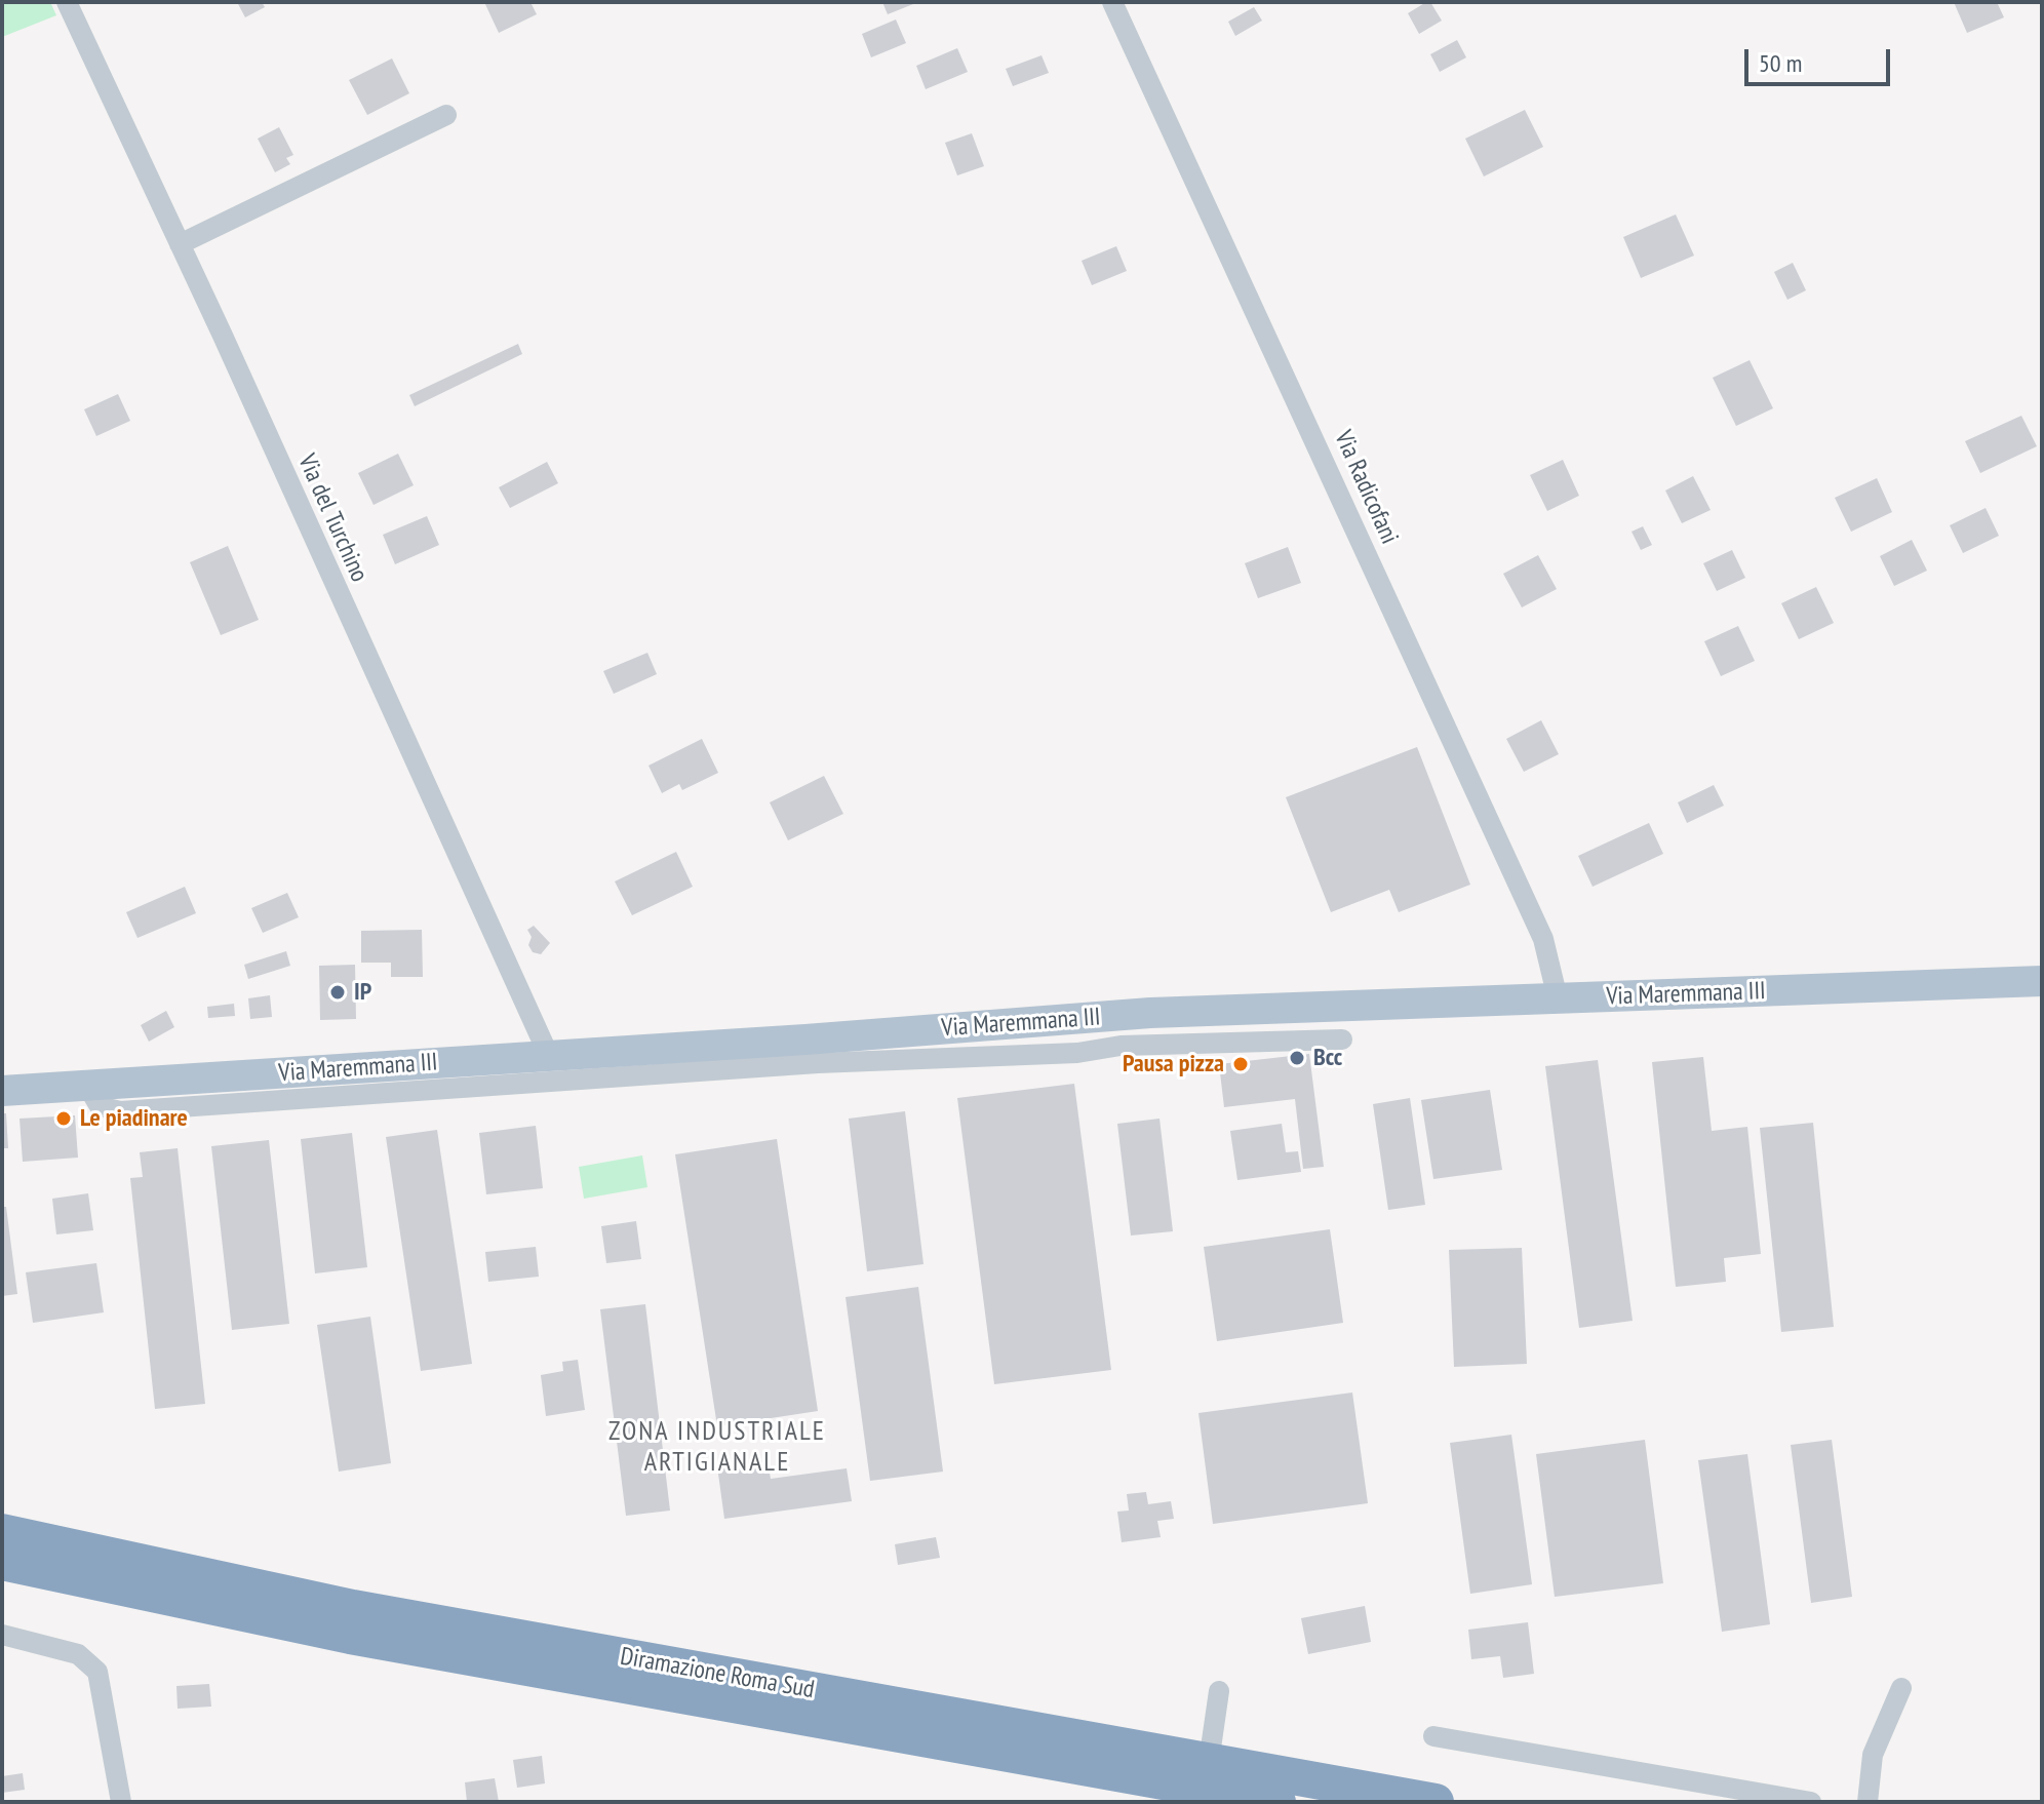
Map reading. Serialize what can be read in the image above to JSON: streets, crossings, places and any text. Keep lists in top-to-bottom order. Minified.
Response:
{"streets":{"highway":["Diramazione Roma Sud"],"main road":["Via Maremmana III"],"street":["Via Radicofani","Via del Turchino"]},"crossings":[["Via Radicofani","Via Maremmana III"],["Via del Turchino","Via Maremmana III"]],"districts":["ZONA INDUSTRIALE ARTIGIANALE"],"places":["IP","Bcc","Pausa pizza","Le piadinare"],"scale_bar":"50 m"}
